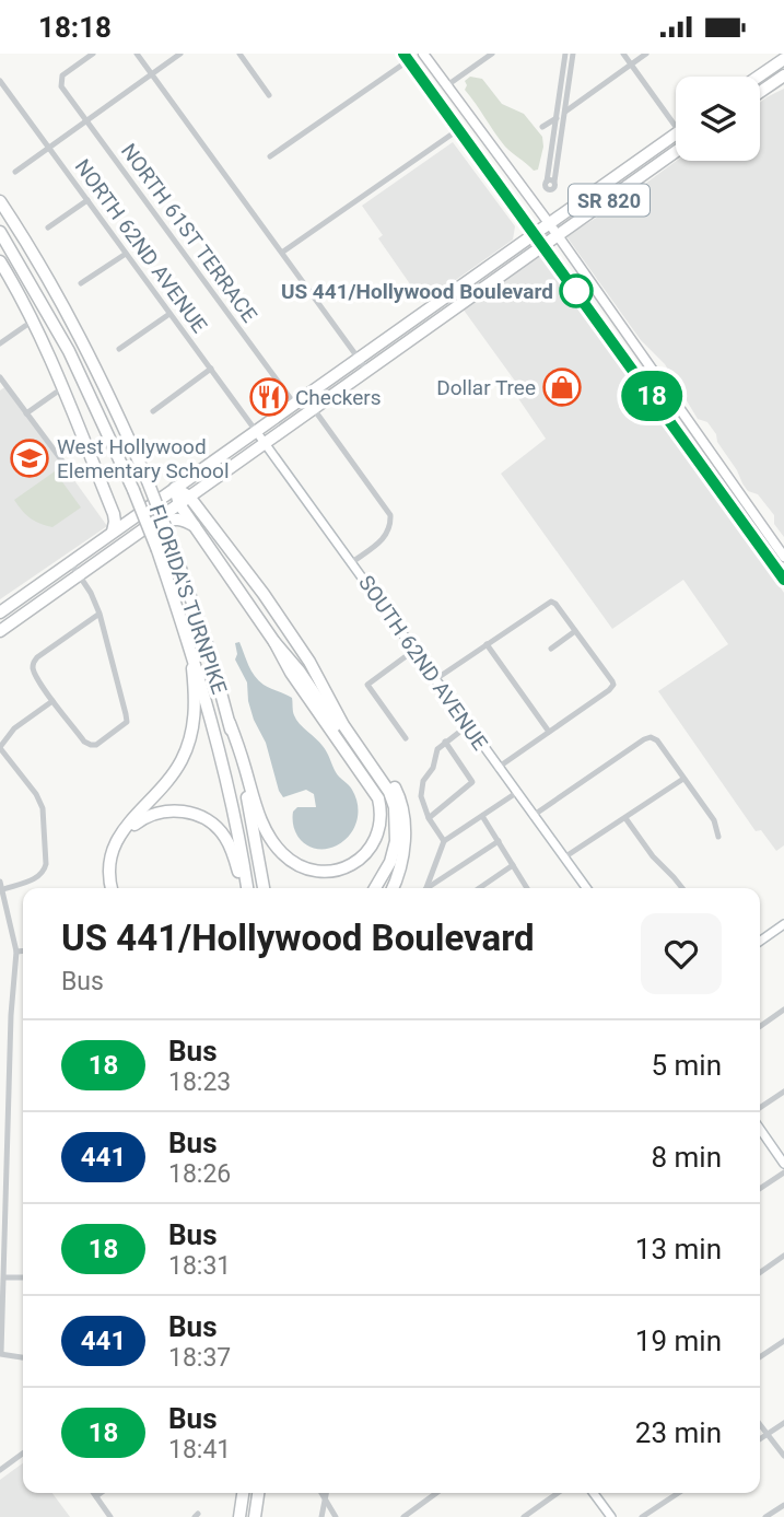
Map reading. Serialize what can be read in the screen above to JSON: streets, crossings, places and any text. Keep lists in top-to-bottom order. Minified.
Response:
{"streets":{"highway":["SR 820","FLORIDA'S TURNPIKE"],"street":["NORTH 61ST TERRACE","NORTH 62ND AVENUE","SOUTH 62ND AVENUE"]},"crossings":[["SR 820","NORTH 61ST TERRACE"],["SR 820","NORTH 62ND AVENUE"],["SR 820","SOUTH 62ND AVENUE"],["NORTH 62ND AVENUE","SOUTH 62ND AVENUE"]],"places":{"other":["US 441/Hollywood Boulevard"],"shop":["Dollar Tree"],"restaurant":["Checkers"],"school or university":["West Hollywood Elementary School"]},"lines":["bus line 18"],"page":{"status":"18:18","on_map":"18","heading":["US 441/Hollywood Boulevard","Bus"],"list":[{"mark":"18","name":"Bus","note":"18:23","value":"5 min"},{"mark":"441","name":"Bus","note":"18:26","value":"8 min"},{"mark":"18","name":"Bus","note":"18:31","value":"13 min"},{"mark":"441","name":"Bus","note":"18:37","value":"19 min"},{"mark":"18","name":"Bus","note":"18:41","value":"23 min"}]}}
